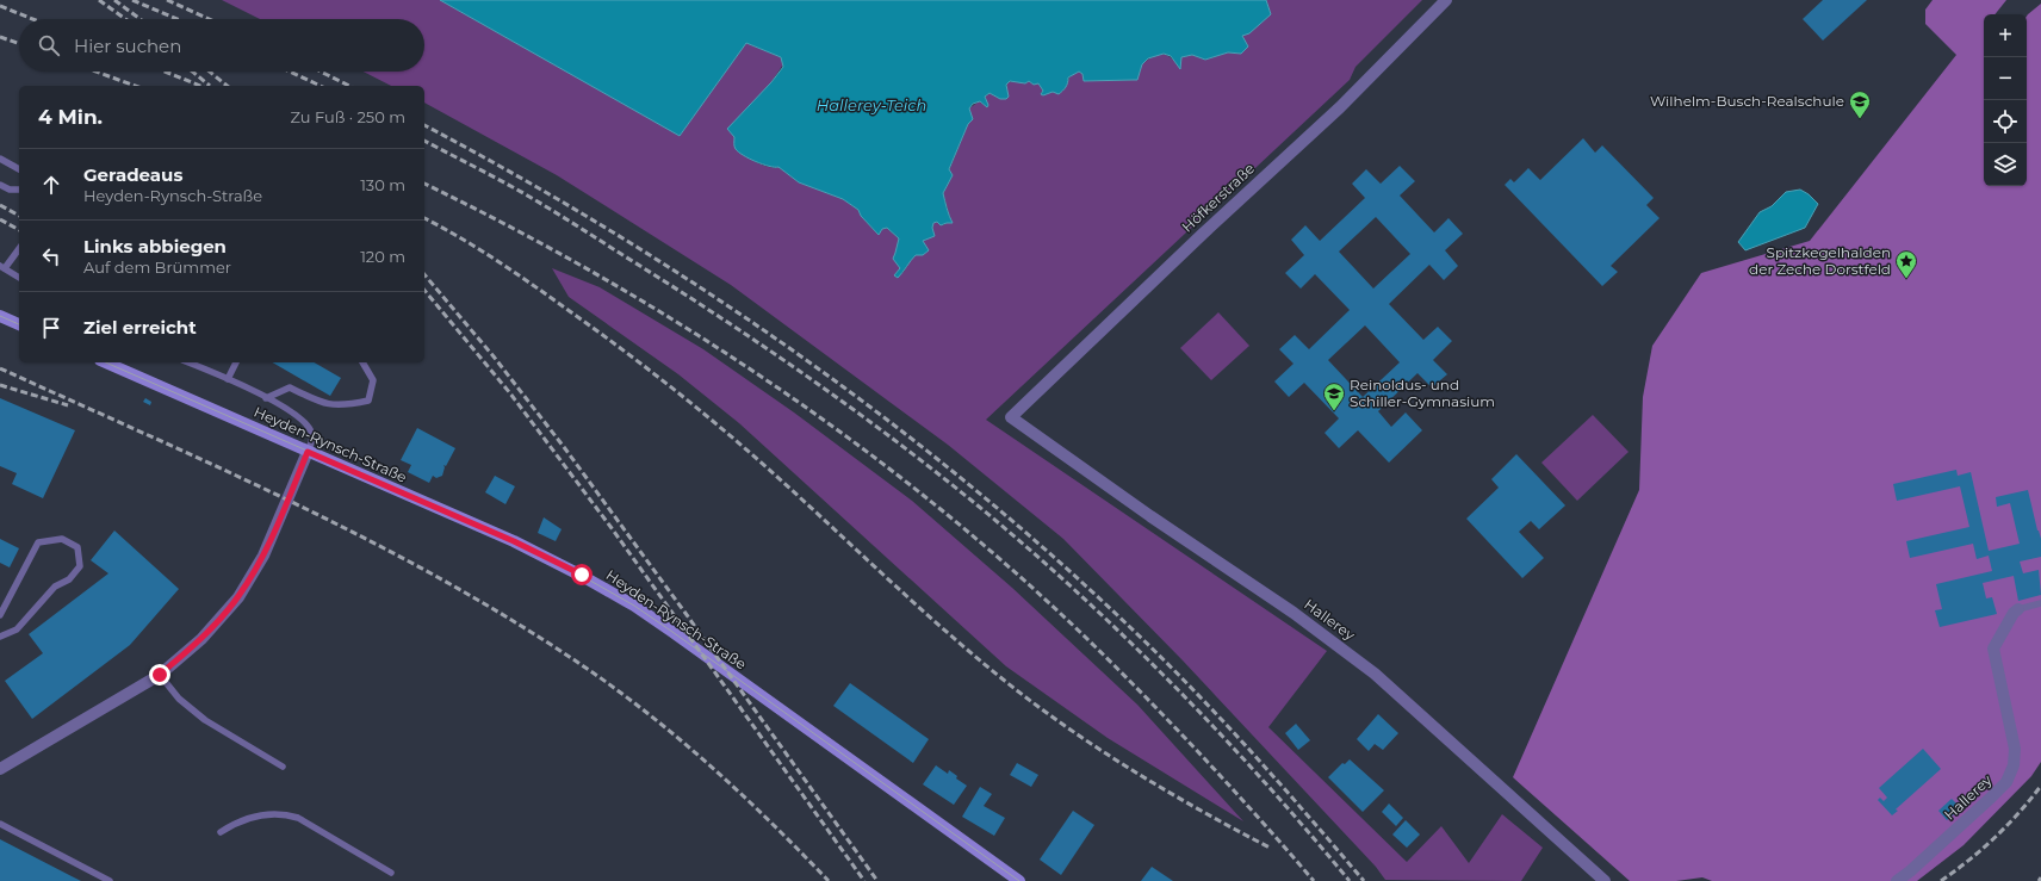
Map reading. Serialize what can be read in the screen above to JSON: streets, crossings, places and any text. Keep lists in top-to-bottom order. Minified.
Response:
{"streets":{"main road":["Heyden-Rynsch-Straße"],"street":["Höfkerstraße","Hallerey"]},"crossings":[["Höfkerstraße","Hallerey"]],"water":["Hallerey-Teich"],"places":{"school or university":["Wilhelm-Busch-Realschule","Reinoldus- und Schiller-Gymnasium"],"place":["Spitzkegelhalden der Zeche Dorstfeld"]},"page":{"map_buttons":["+","−"],"search":"Hier suchen","heading":["4 Min.","Zu Fuß · 250 m"],"list":[["Geradeaus","Heyden-Rynsch-Straße","130 m"],["Links abbiegen","Auf dem Brümmer","120 m"],"Ziel erreicht"]}}
